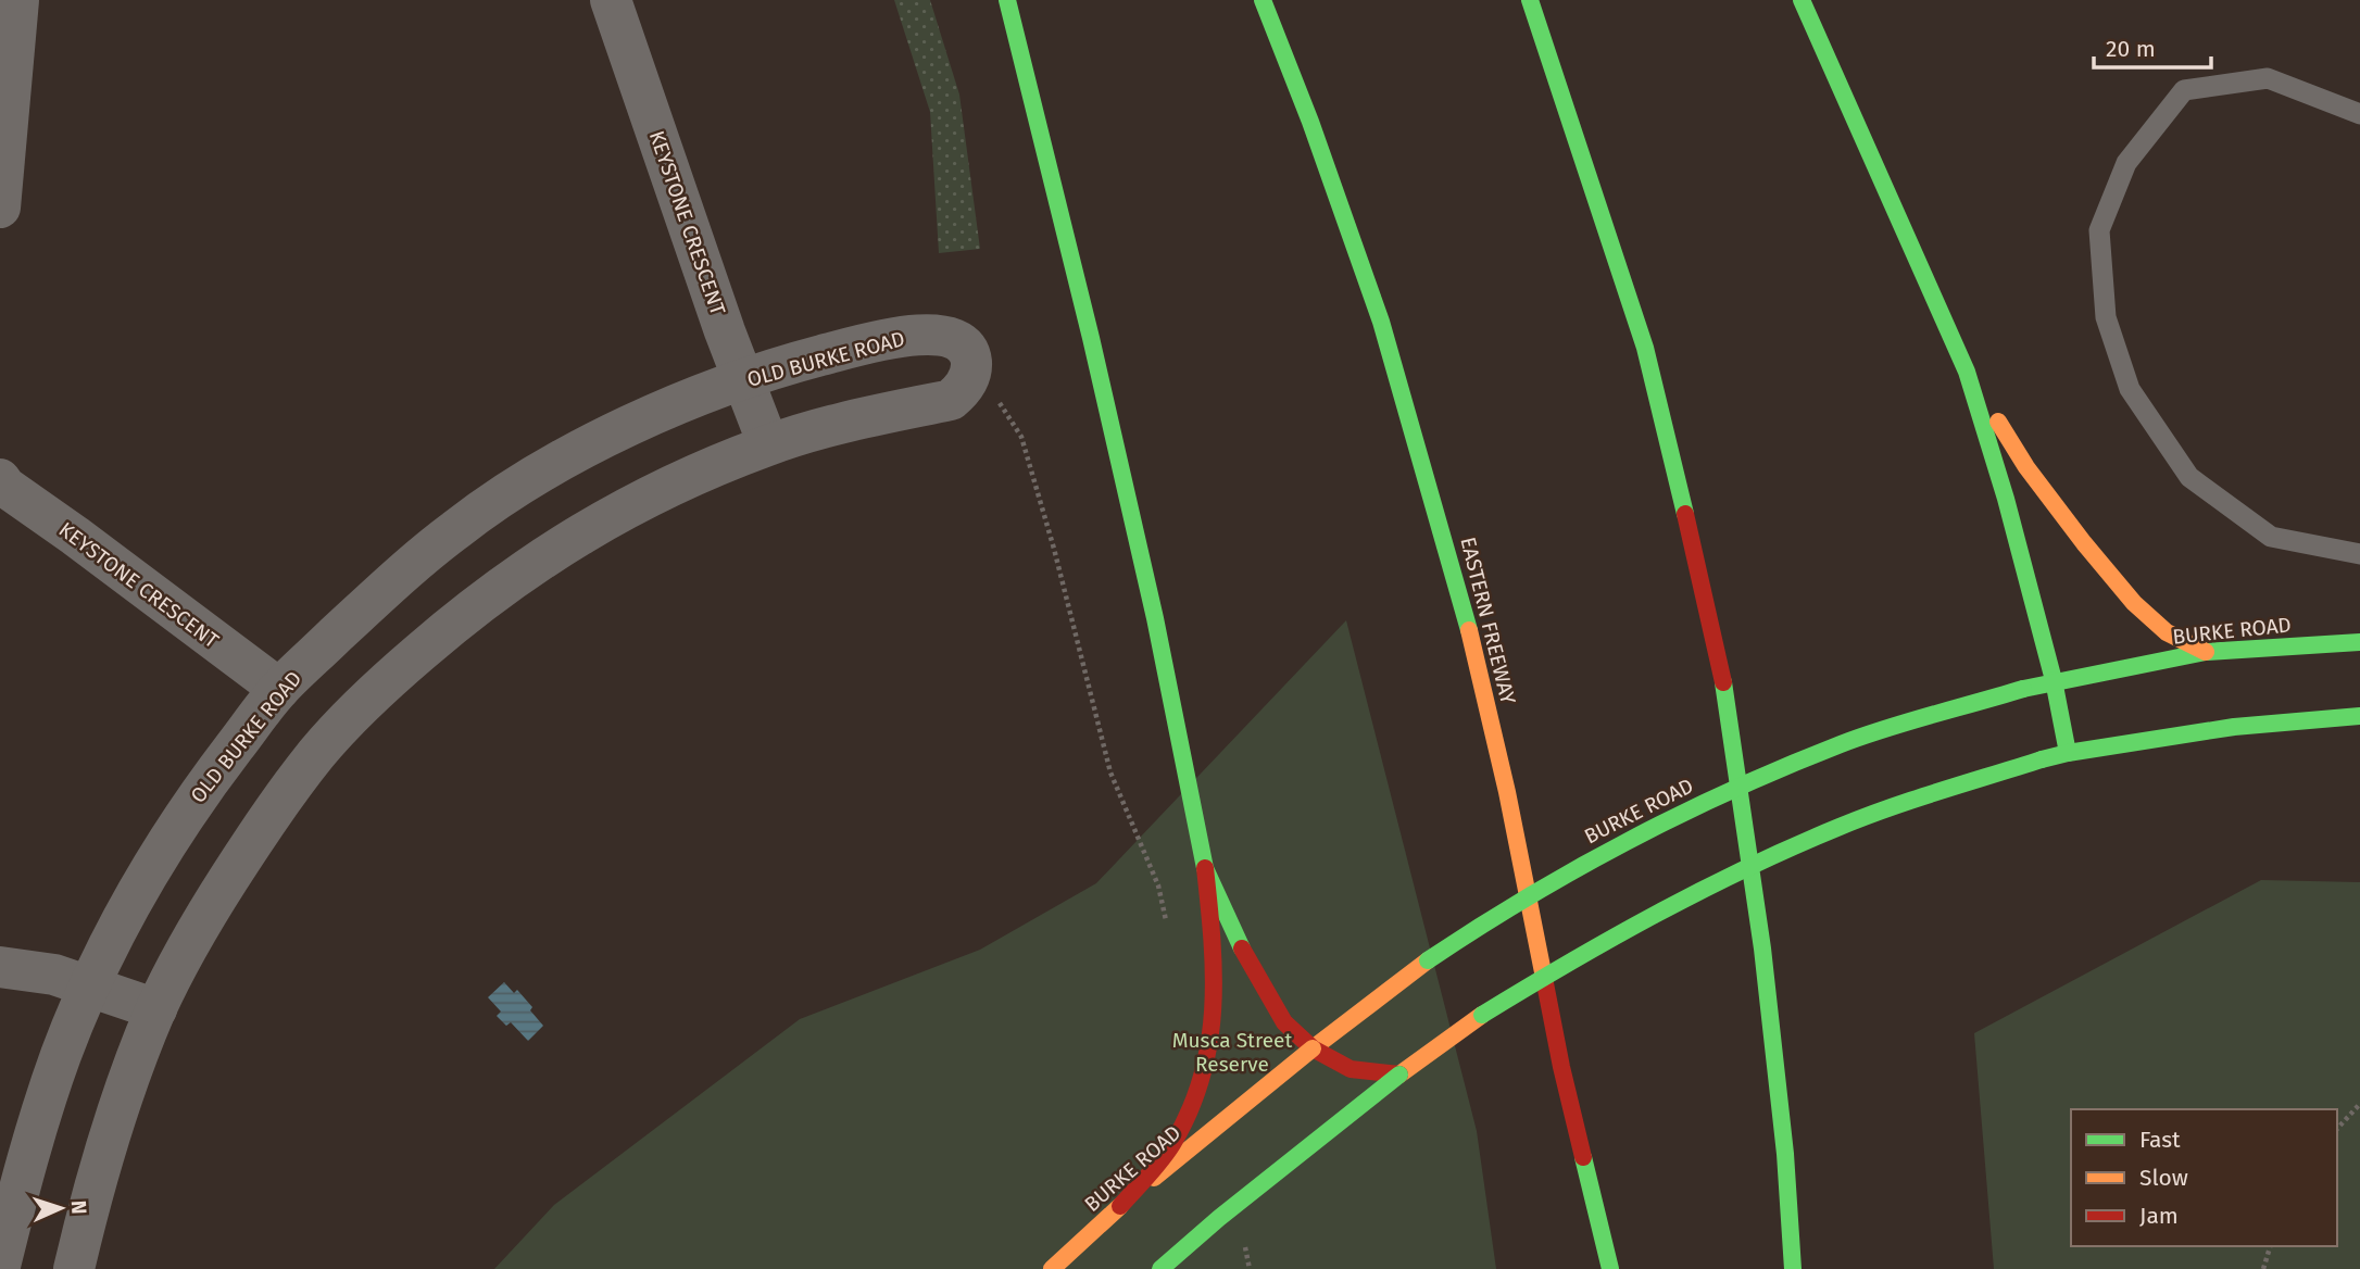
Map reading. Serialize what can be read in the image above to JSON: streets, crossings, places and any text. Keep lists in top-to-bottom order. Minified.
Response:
{"streets":{"main road":["EASTERN FREEWAY","BURKE ROAD"],"street":["KEYSTONE CRESCENT","OLD BURKE ROAD"]},"crossings":[["KEYSTONE CRESCENT","OLD BURKE ROAD"]],"parks":["Musca Street Reserve"],"legend":["Fast","Slow","Jam"],"scale_bar":"20 m","north":"right"}
